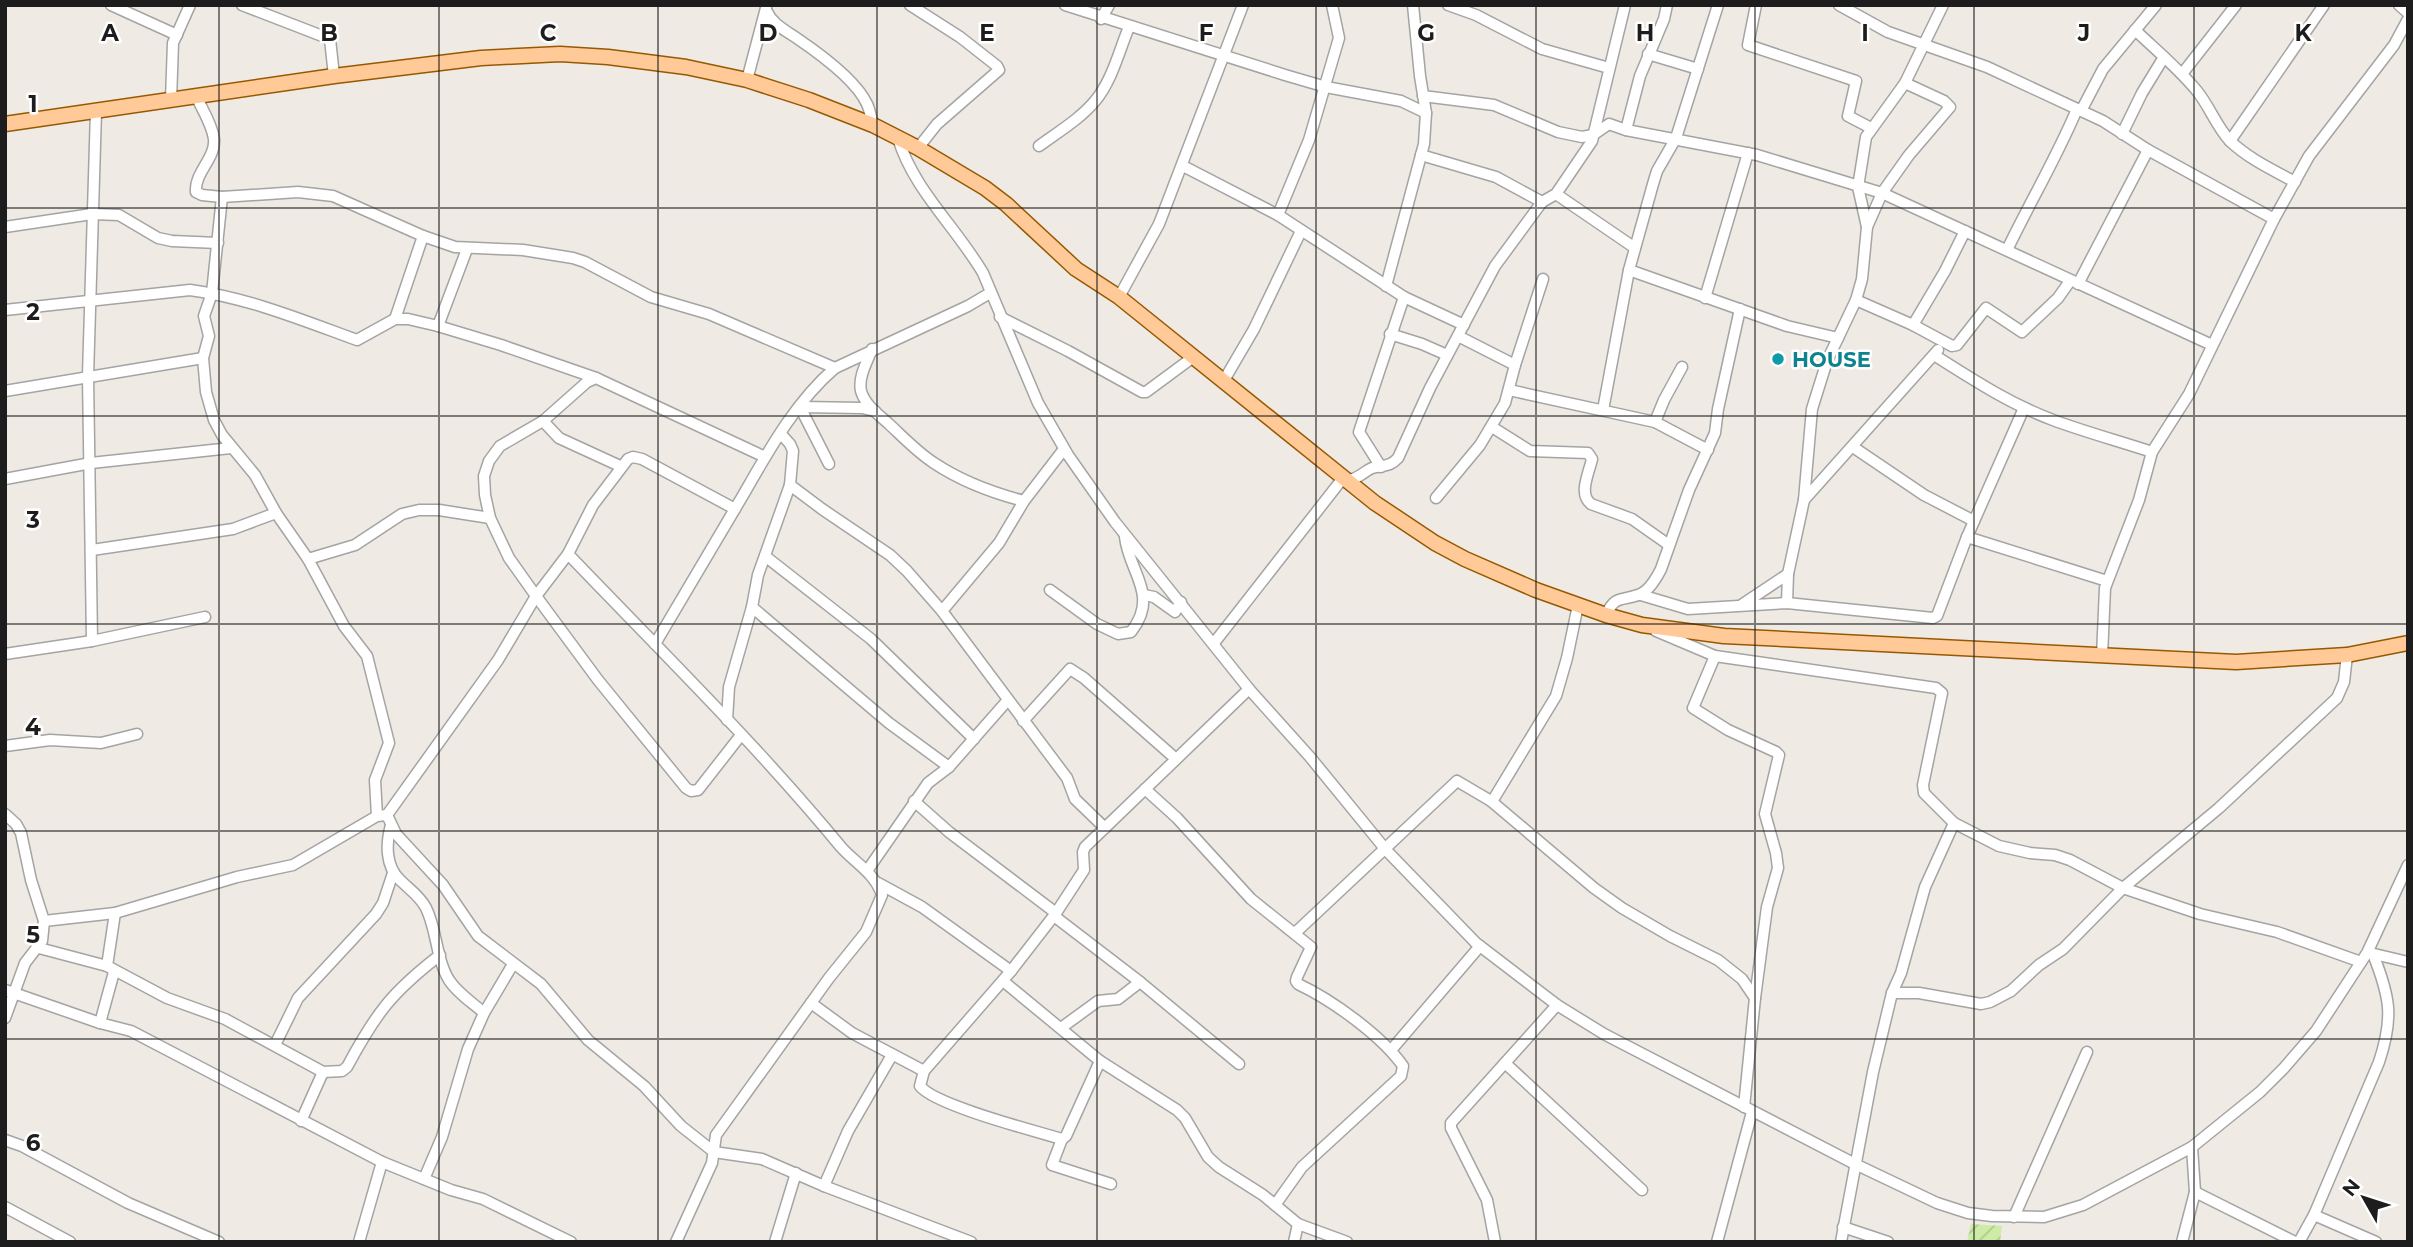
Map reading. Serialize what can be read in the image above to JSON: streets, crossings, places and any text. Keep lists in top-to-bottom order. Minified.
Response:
{"places":["HOUSE"],"north":"top left","grid":{"columns":["A","B","C","D","E","F","G","H","I","J","K"],"rows":["1","2","3","4","5","6"]}}
